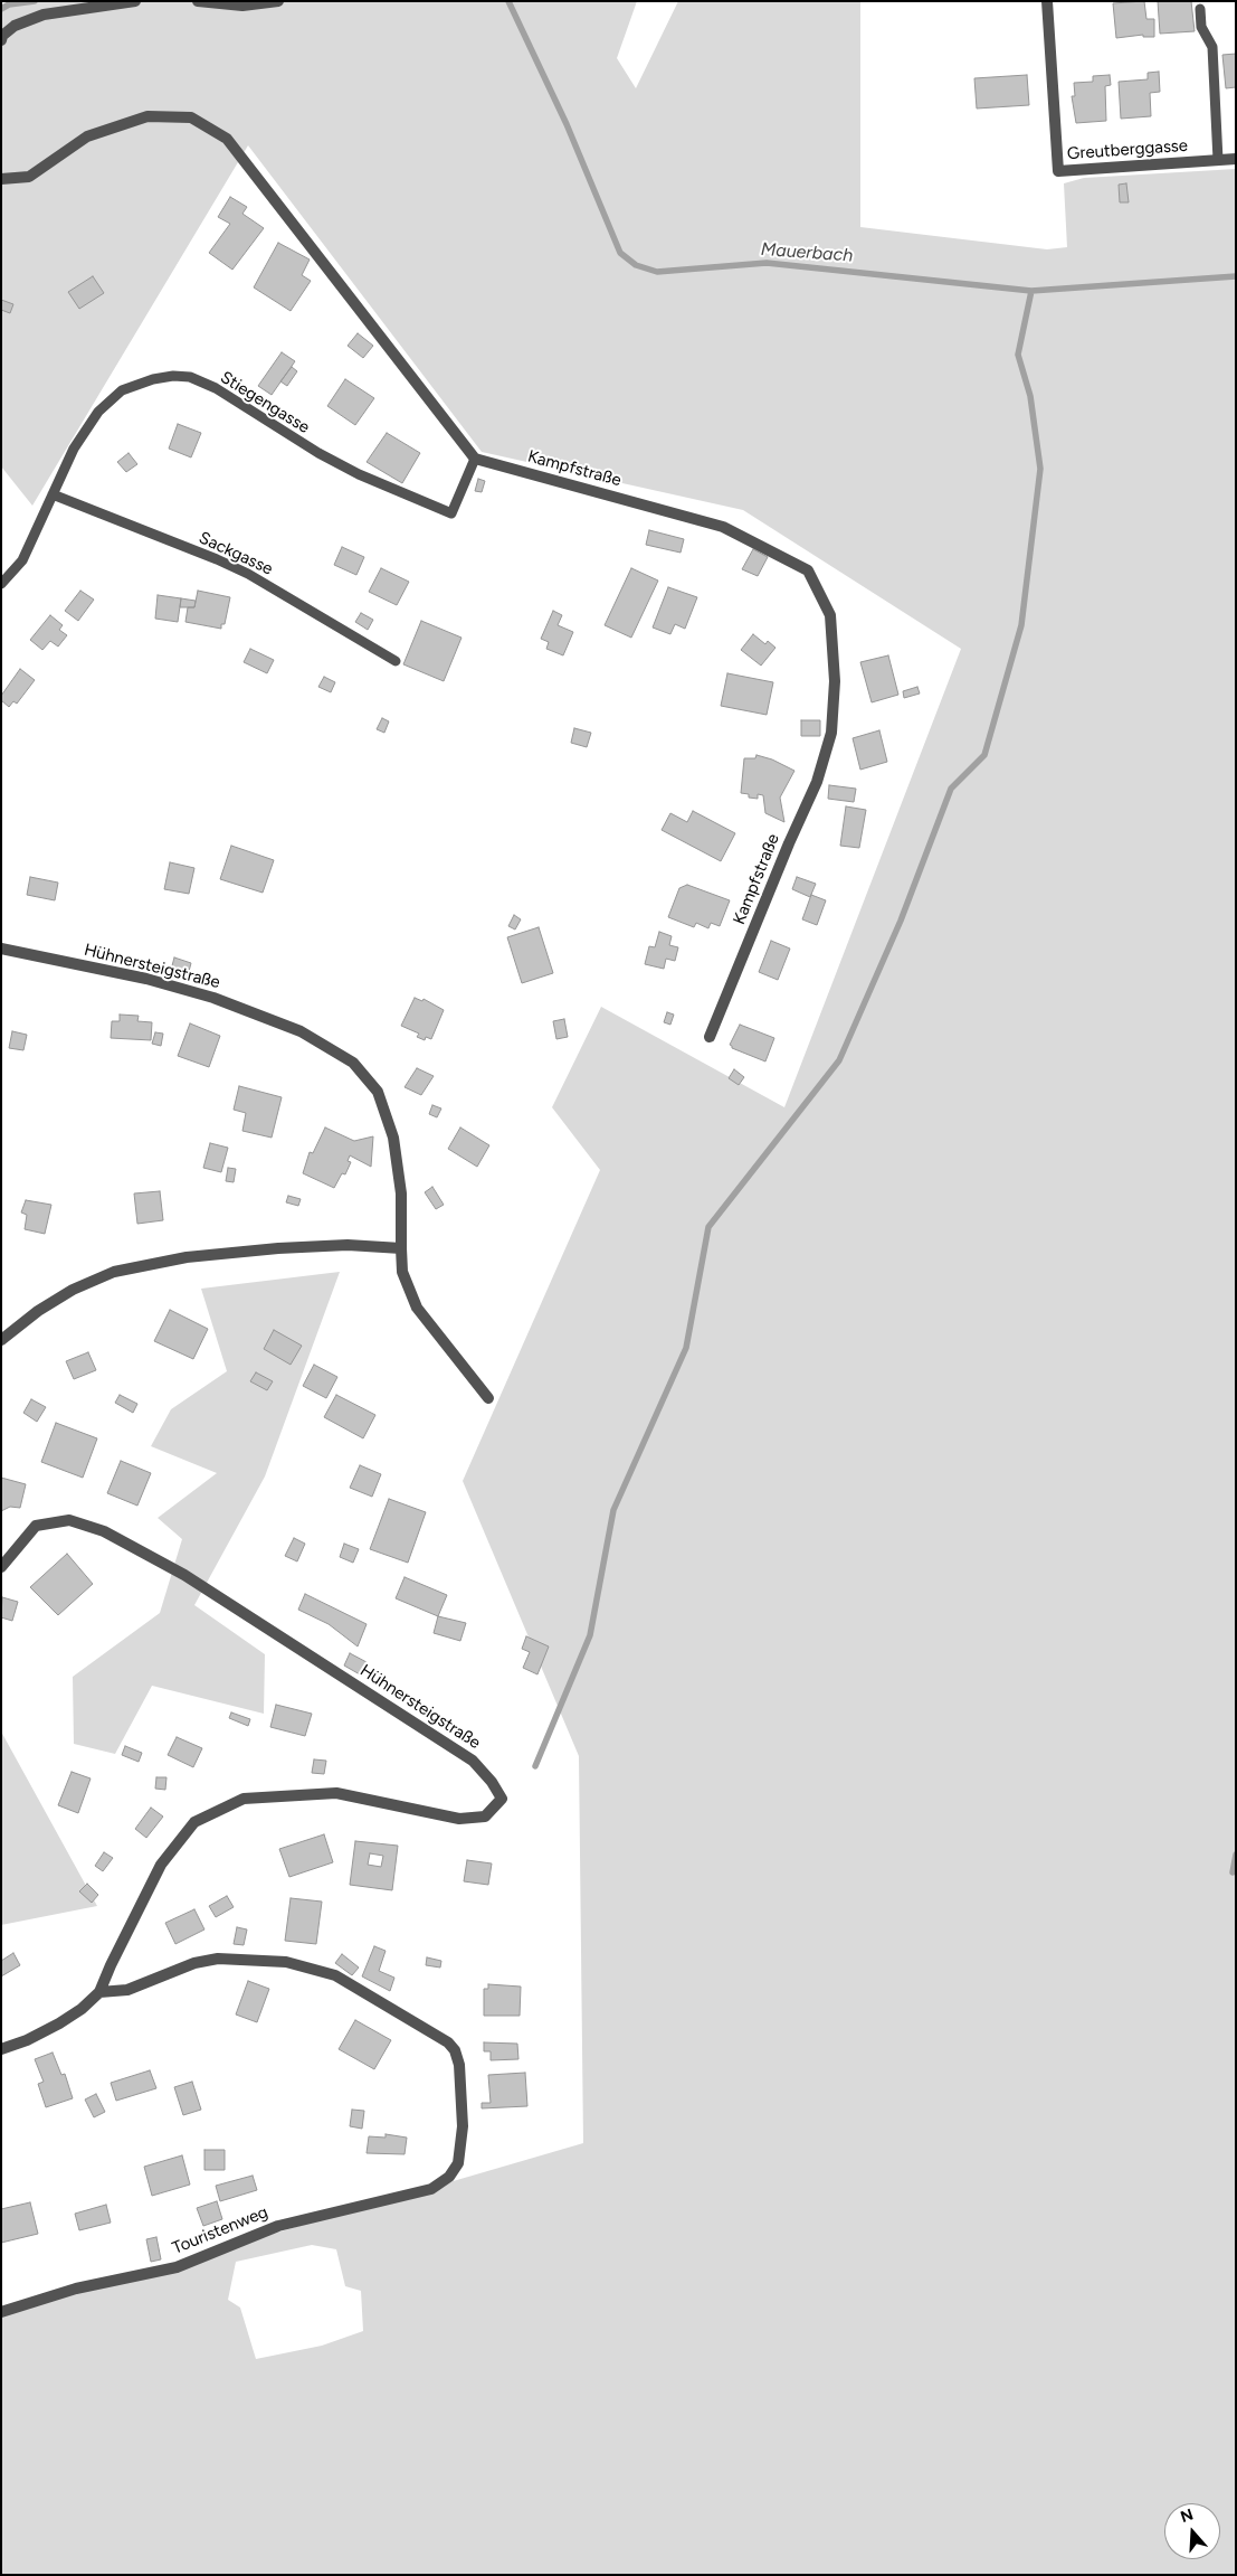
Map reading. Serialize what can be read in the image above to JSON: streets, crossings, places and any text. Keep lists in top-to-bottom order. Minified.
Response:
{"streets":{"street":["Greutberggasse","Kampfstraße","Hühnersteigstraße","Touristenweg"],"lane":["Stiegengasse","Sackgasse"]},"crossings":[["Stiegengasse","Kampfstraße"],["Stiegengasse","Sackgasse"],["Hühnersteigstraße","Touristenweg"]],"water":["Mauerbach"],"north":"top"}
